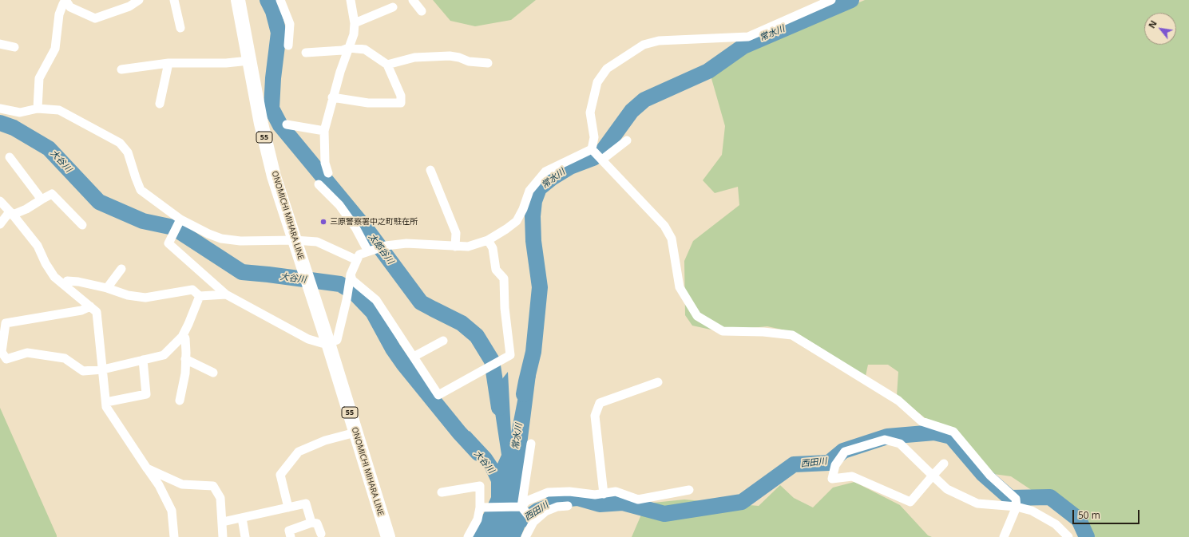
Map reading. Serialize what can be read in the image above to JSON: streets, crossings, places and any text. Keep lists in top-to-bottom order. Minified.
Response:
{"streets":{"main road":["55","ONOMICHI MIHARA LINE"]},"water":["常水川","大谷川","太郎谷川","西田川"],"places":["三原警察署中之町駐在所"],"scale_bar":"50 m","north":"top left"}
